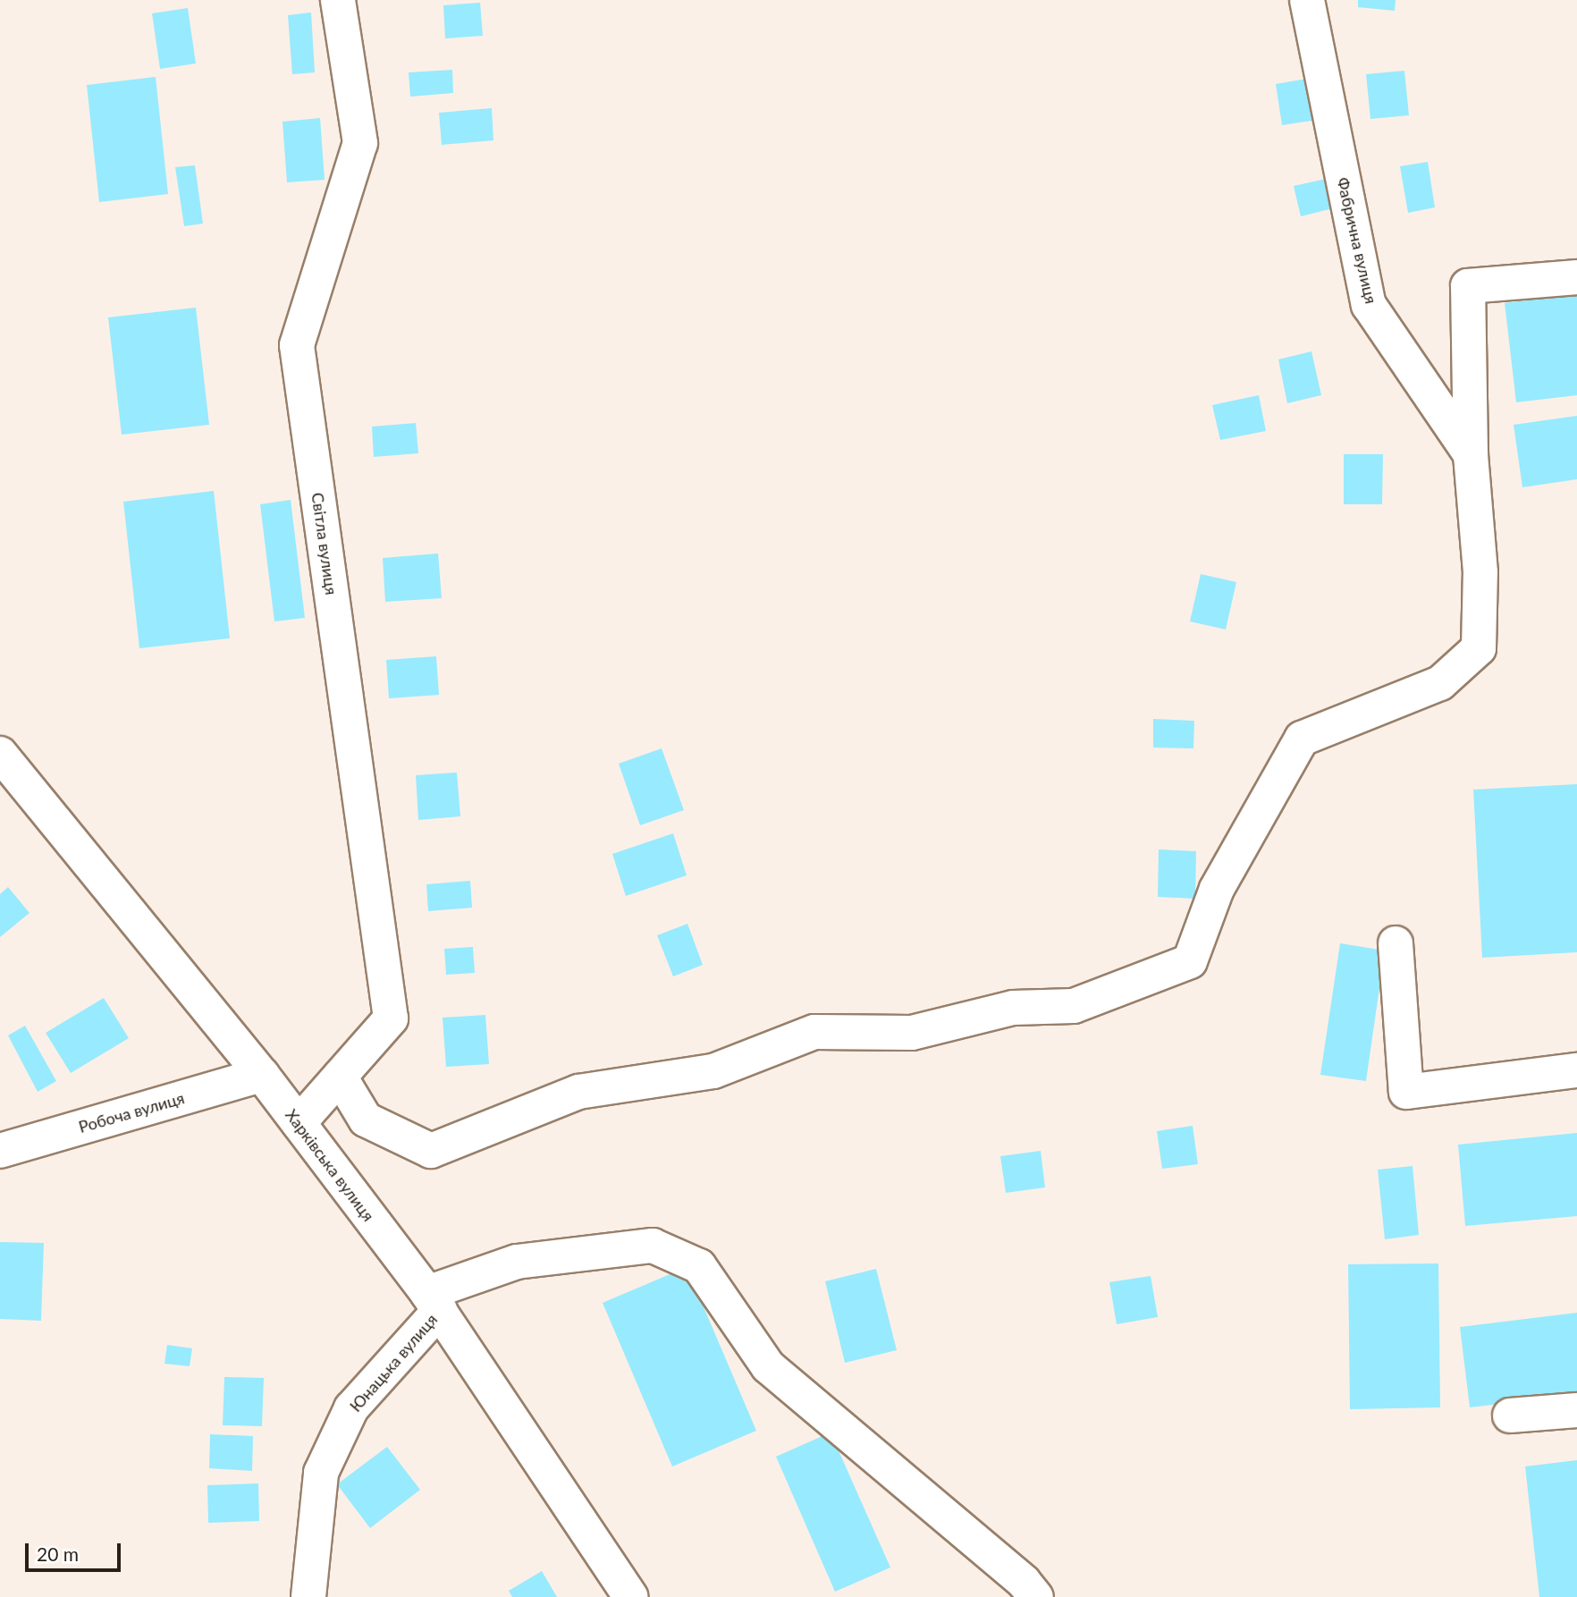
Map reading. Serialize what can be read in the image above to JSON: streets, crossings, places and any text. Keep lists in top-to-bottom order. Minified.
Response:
{"streets":{"street":["Фабрична вулиця","Світла вулиця","Робоча вулиця","Харківська вулиця","Юнацька вулиця"]},"crossings":[["Світла вулиця","Харківська вулиця"],["Робоча вулиця","Харківська вулиця"],["Харківська вулиця","Юнацька вулиця"]],"scale_bar":"20 m"}
